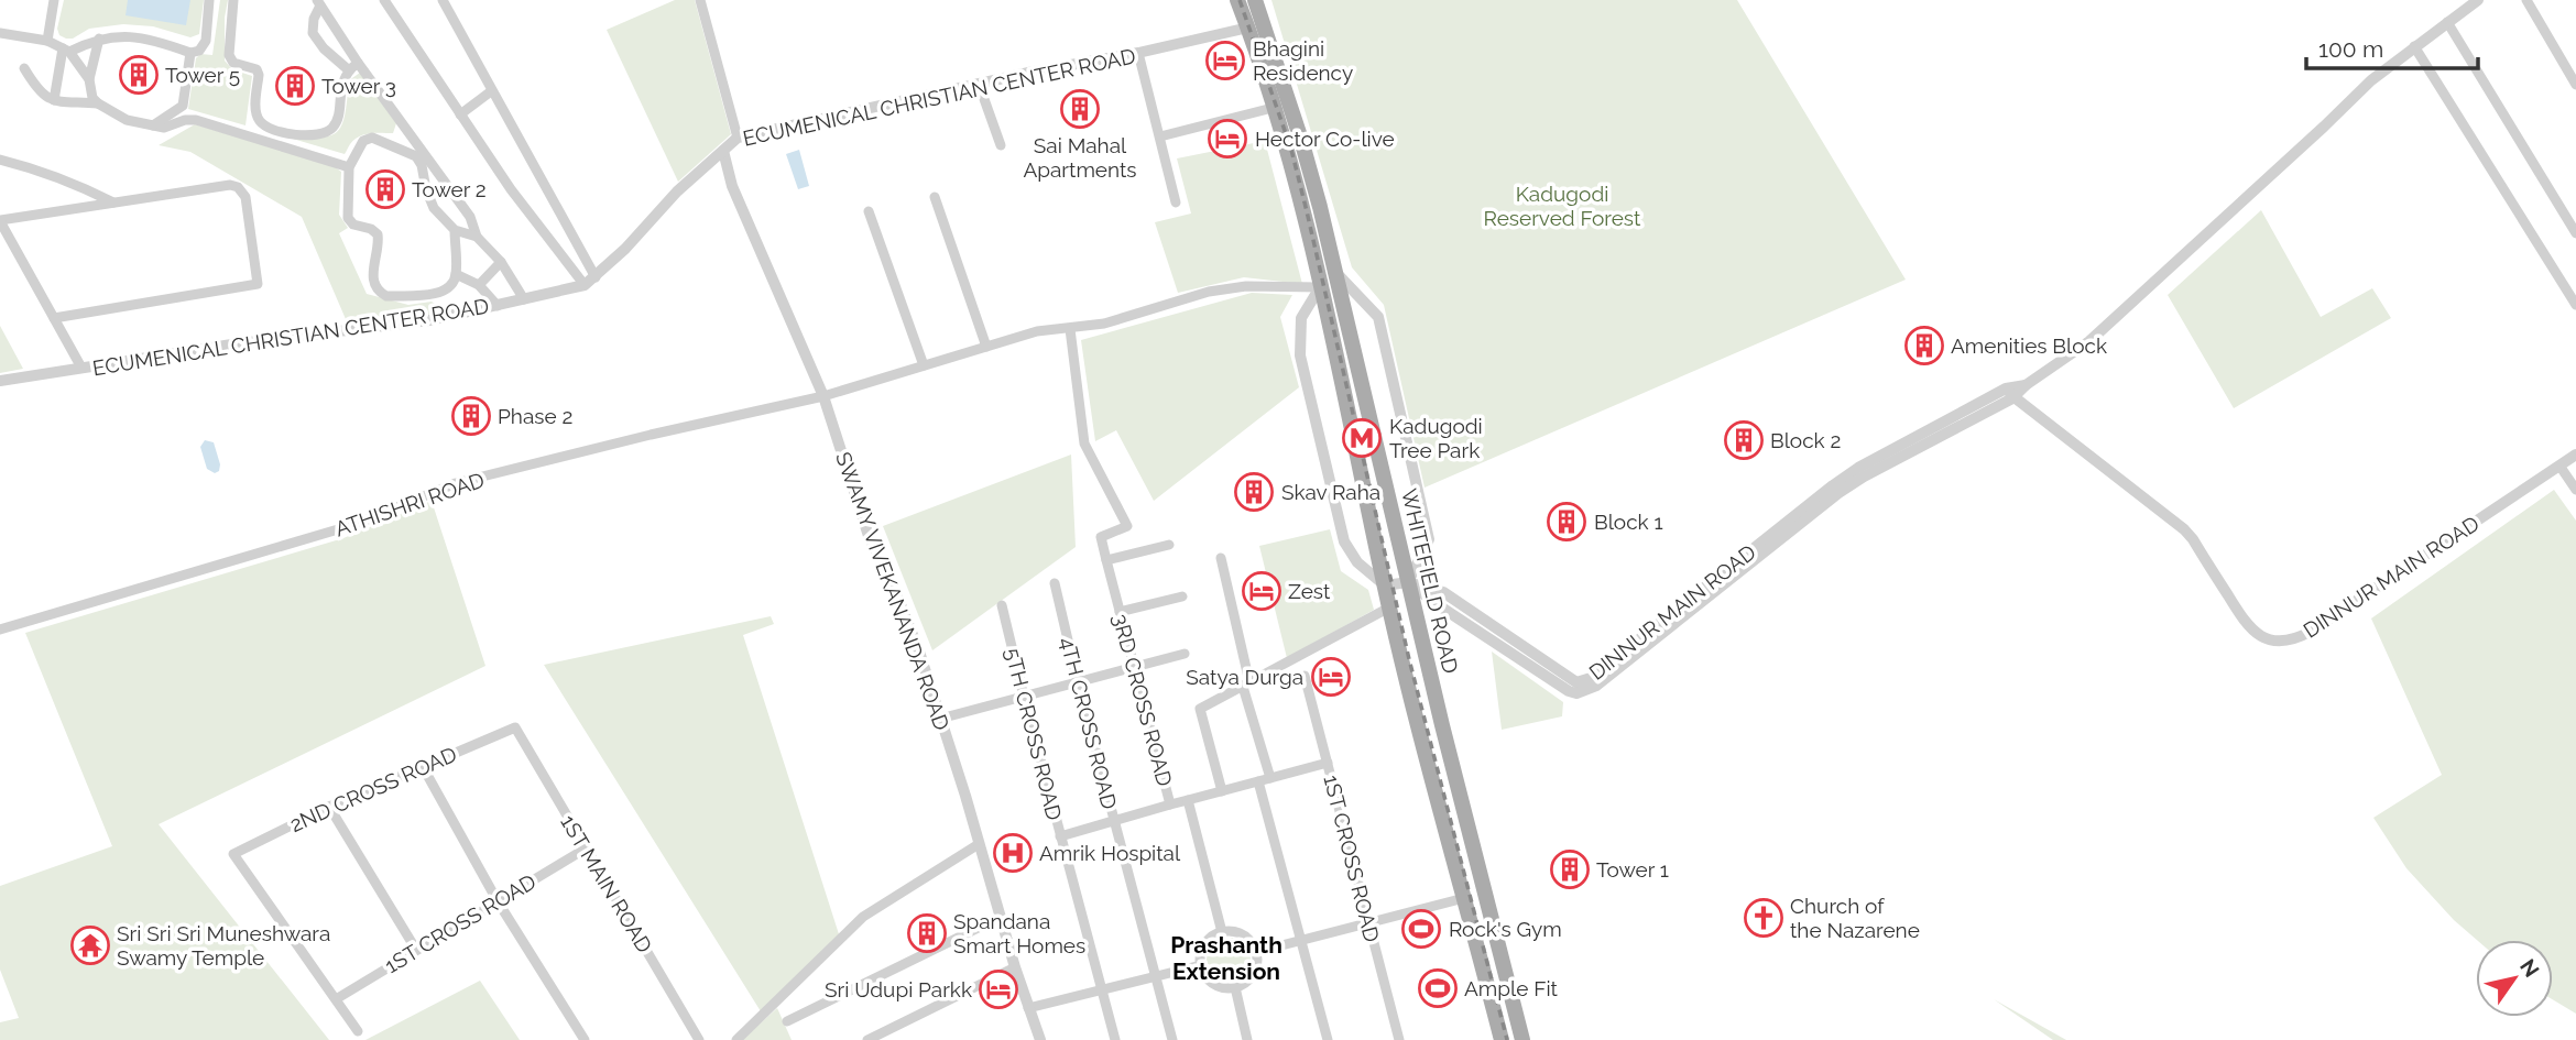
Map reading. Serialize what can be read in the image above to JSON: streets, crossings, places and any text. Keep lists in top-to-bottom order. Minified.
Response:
{"streets":{"main road":["WHITEFIELD ROAD"],"street":["ECUMENICAL CHRISTIAN CENTER ROAD","ATHISHRI ROAD","DINNUR MAIN ROAD","SWAMY VIVEKANANDA ROAD","3RD CROSS ROAD","4TH CROSS ROAD","5TH CROSS ROAD","2ND CROSS ROAD","1ST CROSS ROAD","1ST MAIN ROAD"]},"crossings":[["ECUMENICAL CHRISTIAN CENTER ROAD","WHITEFIELD ROAD"],["ECUMENICAL CHRISTIAN CENTER ROAD","SWAMY VIVEKANANDA ROAD"],["ATHISHRI ROAD","WHITEFIELD ROAD"],["ATHISHRI ROAD","SWAMY VIVEKANANDA ROAD"],["ATHISHRI ROAD","3RD CROSS ROAD"],["DINNUR MAIN ROAD","WHITEFIELD ROAD"],["2ND CROSS ROAD","1ST CROSS ROAD"],["2ND CROSS ROAD","1ST MAIN ROAD"],["1ST CROSS ROAD","1ST MAIN ROAD"]],"districts":["Prashanth Extension"],"parks":["Kadugodi Reserved Forest"],"places":{"hotel":["Bhagini Residency","Hector Co-live","Zest","Satya Durga","Sri Udupi Parkk"],"building":["Tower 5","Tower 3","Sai Mahal Apartments","Tower 2","Amenities Block","Phase 2","Block 2","Skav Raha","Block 1","Tower 1","Spandana Smart Homes"],"metro station":["Kadugodi Tree Park"],"hospital":["Amrik Hospital"],"church":["Church of the Nazarene"],"sports":["Rock's Gym","Ample Fit"],"temple":["Sri Sri Sri Muneshwara Swamy Temple"]},"scale_bar":"100 m","north":"top right"}
